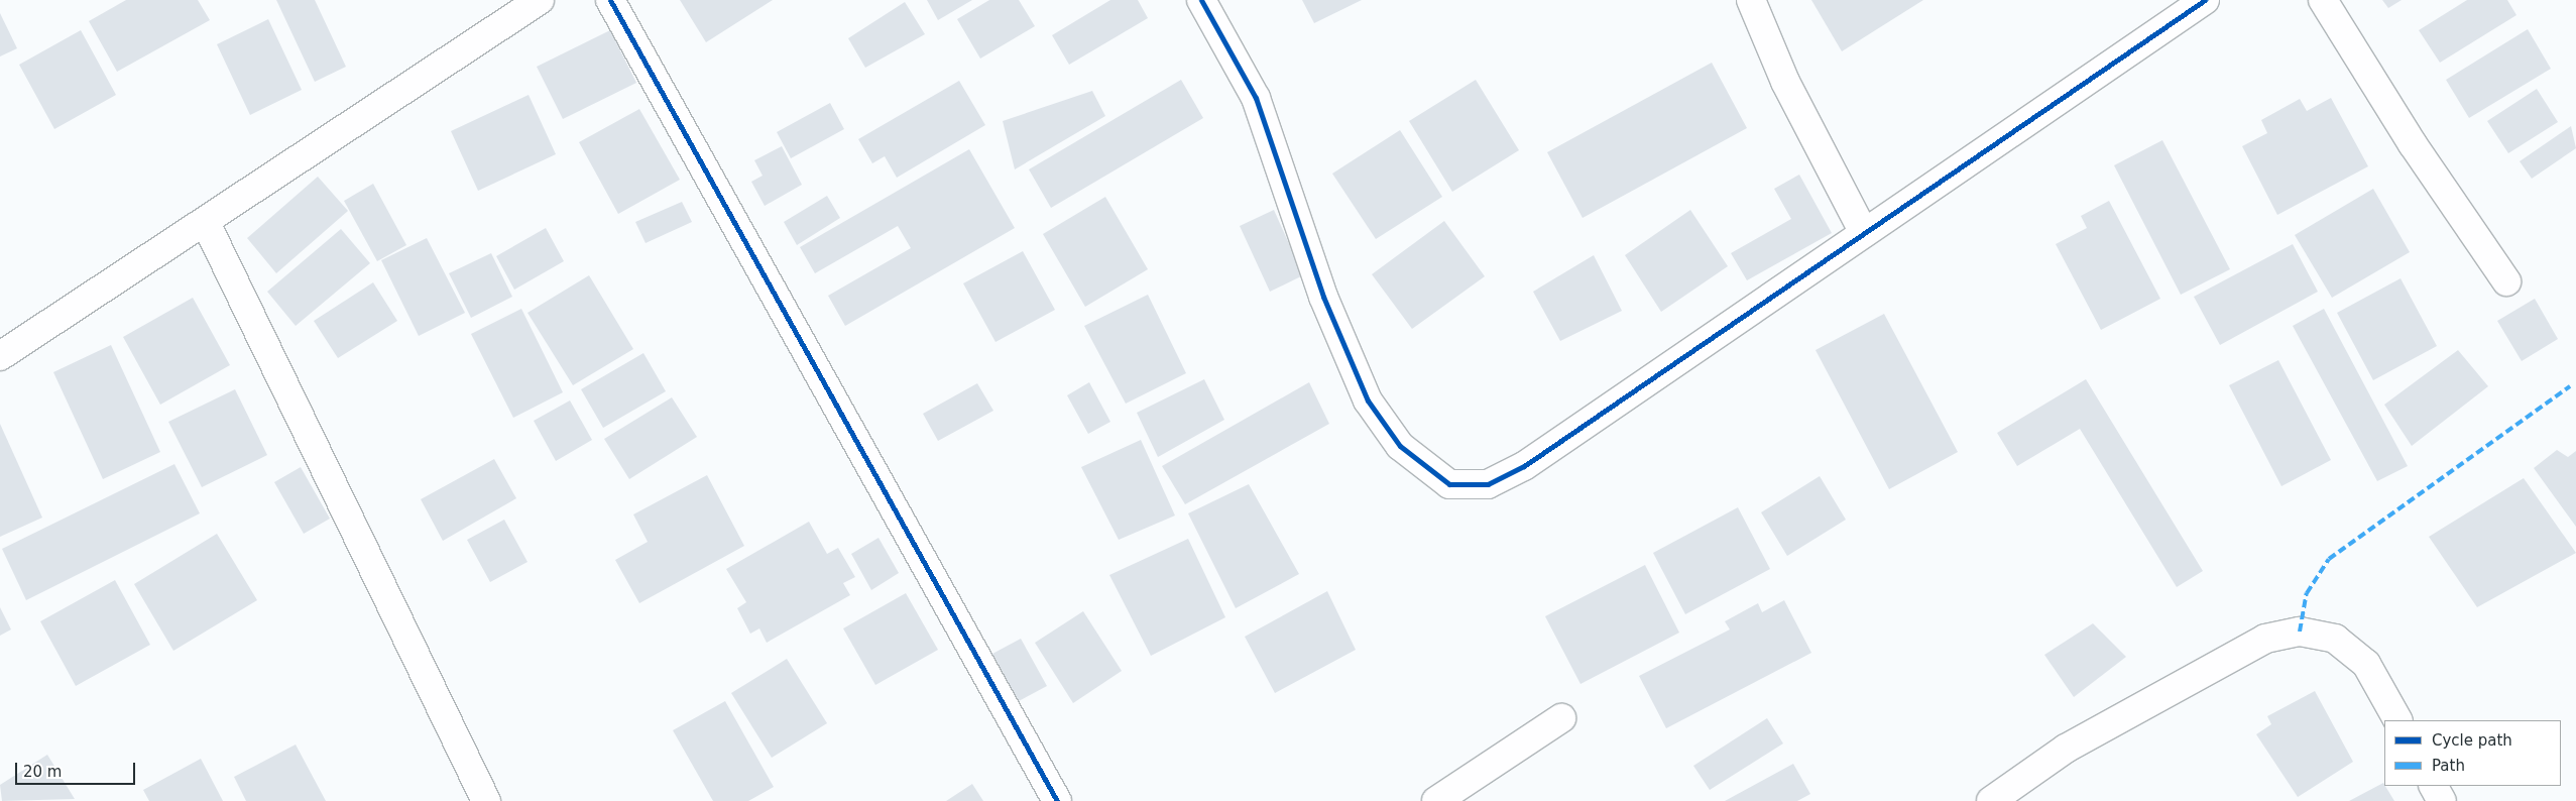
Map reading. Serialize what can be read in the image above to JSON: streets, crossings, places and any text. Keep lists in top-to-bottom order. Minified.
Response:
{"legend":["Cycle path","Path"],"scale_bar":"20 m"}
